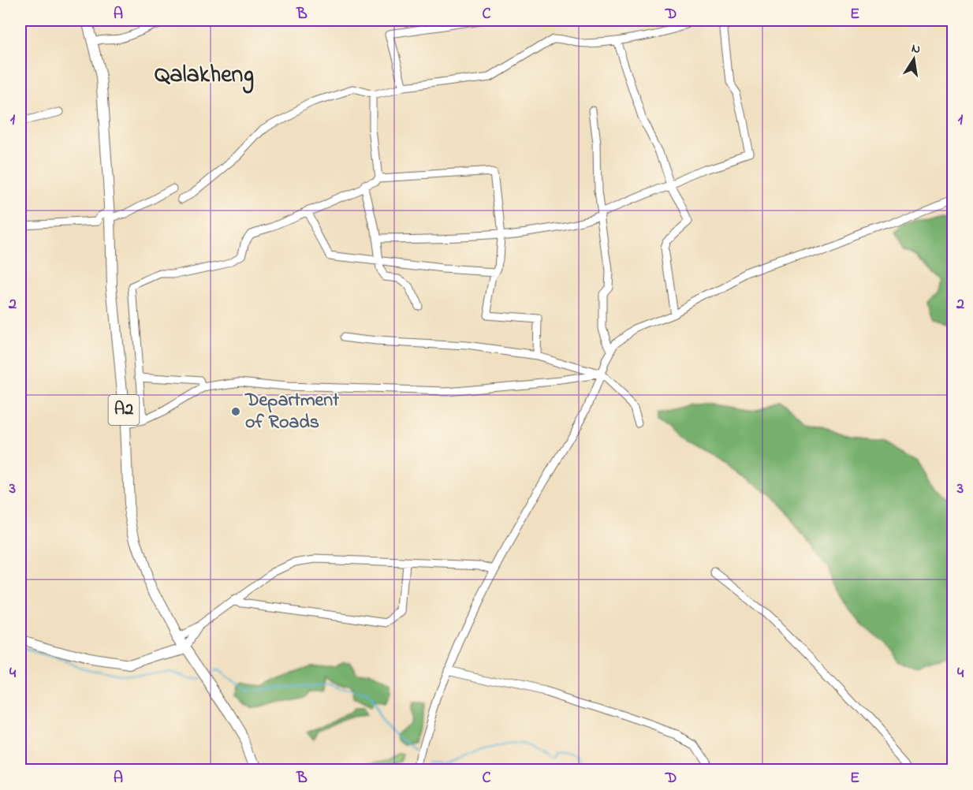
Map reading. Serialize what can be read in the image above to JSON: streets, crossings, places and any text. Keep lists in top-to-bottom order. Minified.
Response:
{"streets":{"main road":["A2"]},"districts":["Qalakheng"],"places":["Department of Roads"],"north":"top","grid":{"columns":["A","B","C","D","E"],"rows":["1","2","3","4"]}}
